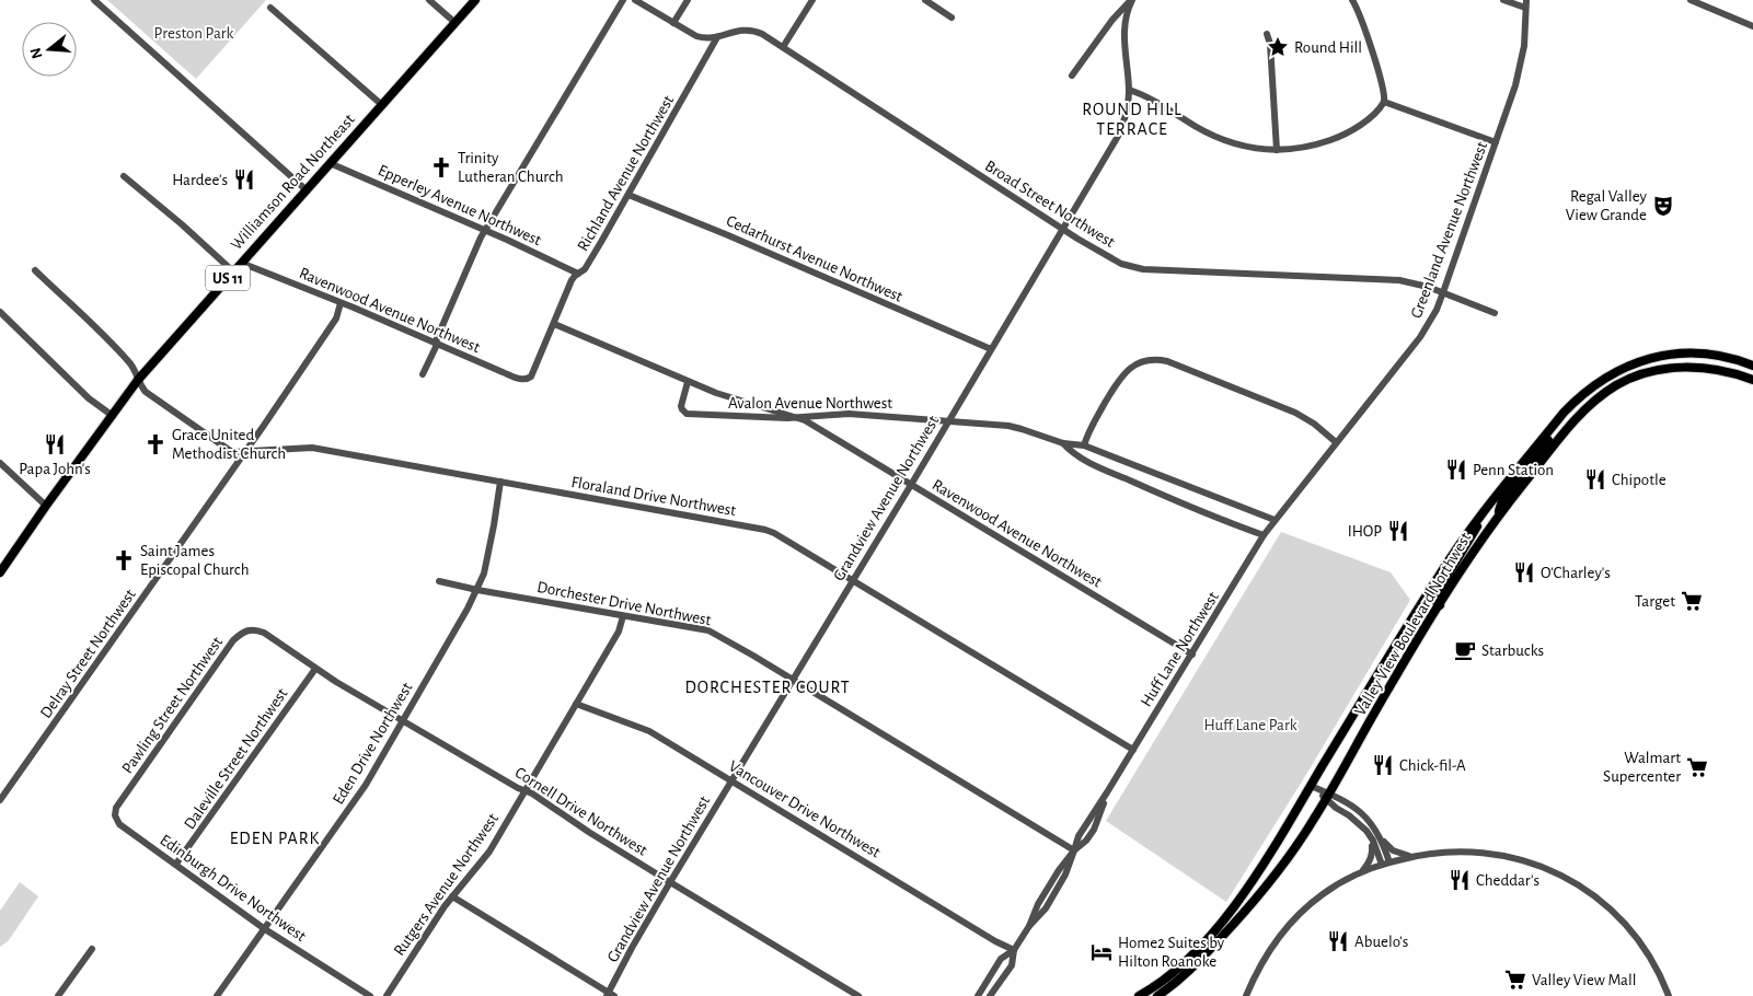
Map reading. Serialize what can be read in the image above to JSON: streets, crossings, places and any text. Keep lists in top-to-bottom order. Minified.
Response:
{"streets":{"main road":["Williamson Road Northeast","US 11","Valley View Boulevard Northwest"],"street":["Richland Avenue Northwest","Broad Street Northwest","Epperley Avenue Northwest","Greenland Avenue Northwest","Cedarhurst Avenue Northwest","Ravenwood Avenue Northwest","Avalon Avenue Northwest","Floraland Drive Northwest","Grandview Avenue Northwest","Dorchester Drive Northwest","Huff Lane Northwest","Delray Street Northwest","Pawling Street Northwest","Eden Drive Northwest","Daleville Street Northwest","Vancouver Drive Northwest","Cornell Drive Northwest","Rutgers Avenue Northwest","Edinburgh Drive Northwest"]},"crossings":[["Richland Avenue Northwest","Broad Street Northwest"],["Richland Avenue Northwest","Epperley Avenue Northwest"],["Richland Avenue Northwest","Cedarhurst Avenue Northwest"],["Richland Avenue Northwest","Ravenwood Avenue Northwest"],["Williamson Road Northeast","Epperley Avenue Northwest"],["Williamson Road Northeast","Ravenwood Avenue Northwest"],["Williamson Road Northeast","Floraland Drive Northwest"],["Broad Street Northwest","Greenland Avenue Northwest"],["Broad Street Northwest","Grandview Avenue Northwest"],["Greenland Avenue Northwest","Avalon Avenue Northwest"],["Greenland Avenue Northwest","Huff Lane Northwest"],["Cedarhurst Avenue Northwest","Grandview Avenue Northwest"],["Ravenwood Avenue Northwest","Avalon Avenue Northwest"],["Ravenwood Avenue Northwest","Grandview Avenue Northwest"],["Ravenwood Avenue Northwest","Huff Lane Northwest"],["Ravenwood Avenue Northwest","Delray Street Northwest"],["Avalon Avenue Northwest","Grandview Avenue Northwest"],["Avalon Avenue Northwest","Huff Lane Northwest"],["Floraland Drive Northwest","Grandview Avenue Northwest"],["Floraland Drive Northwest","Huff Lane Northwest"],["Floraland Drive Northwest","Delray Street Northwest"],["Floraland Drive Northwest","Eden Drive Northwest"],["Grandview Avenue Northwest","Dorchester Drive Northwest"],["Grandview Avenue Northwest","Vancouver Drive Northwest"],["Grandview Avenue Northwest","Cornell Drive Northwest"],["Dorchester Drive Northwest","Huff Lane Northwest"],["Dorchester Drive Northwest","Eden Drive Northwest"],["Dorchester Drive Northwest","Rutgers Avenue Northwest"],["Huff Lane Northwest","Vancouver Drive Northwest"],["Pawling Street Northwest","Cornell Drive Northwest"],["Pawling Street Northwest","Edinburgh Drive Northwest"],["Eden Drive Northwest","Cornell Drive Northwest"],["Eden Drive Northwest","Edinburgh Drive Northwest"],["Daleville Street Northwest","Cornell Drive Northwest"],["Daleville Street Northwest","Edinburgh Drive Northwest"],["Vancouver Drive Northwest","Rutgers Avenue Northwest"],["Cornell Drive Northwest","Rutgers Avenue Northwest"]],"districts":["ROUND HILL TERRACE","DORCHESTER COURT","EDEN PARK"],"parks":["Preston Park","Huff Lane Park"],"places":{"place":["Round Hill"],"church":["Trinity Lutheran Church","Grace United Methodist Church","Saint James Episcopal Church"],"restaurant":["Hardee's","Papa John's","Penn Station","Chipotle","IHOP","O'Charley's","Chick-fil-A","Cheddar's","Abuelo's"],"theatre":["Regal Valley View Grande"],"supermarket":["Target","Walmart Supercenter","Valley View Mall"],"cafe":["Starbucks"],"hotel":["Home2 Suites by Hilton Roanoke"]},"north":"left"}
